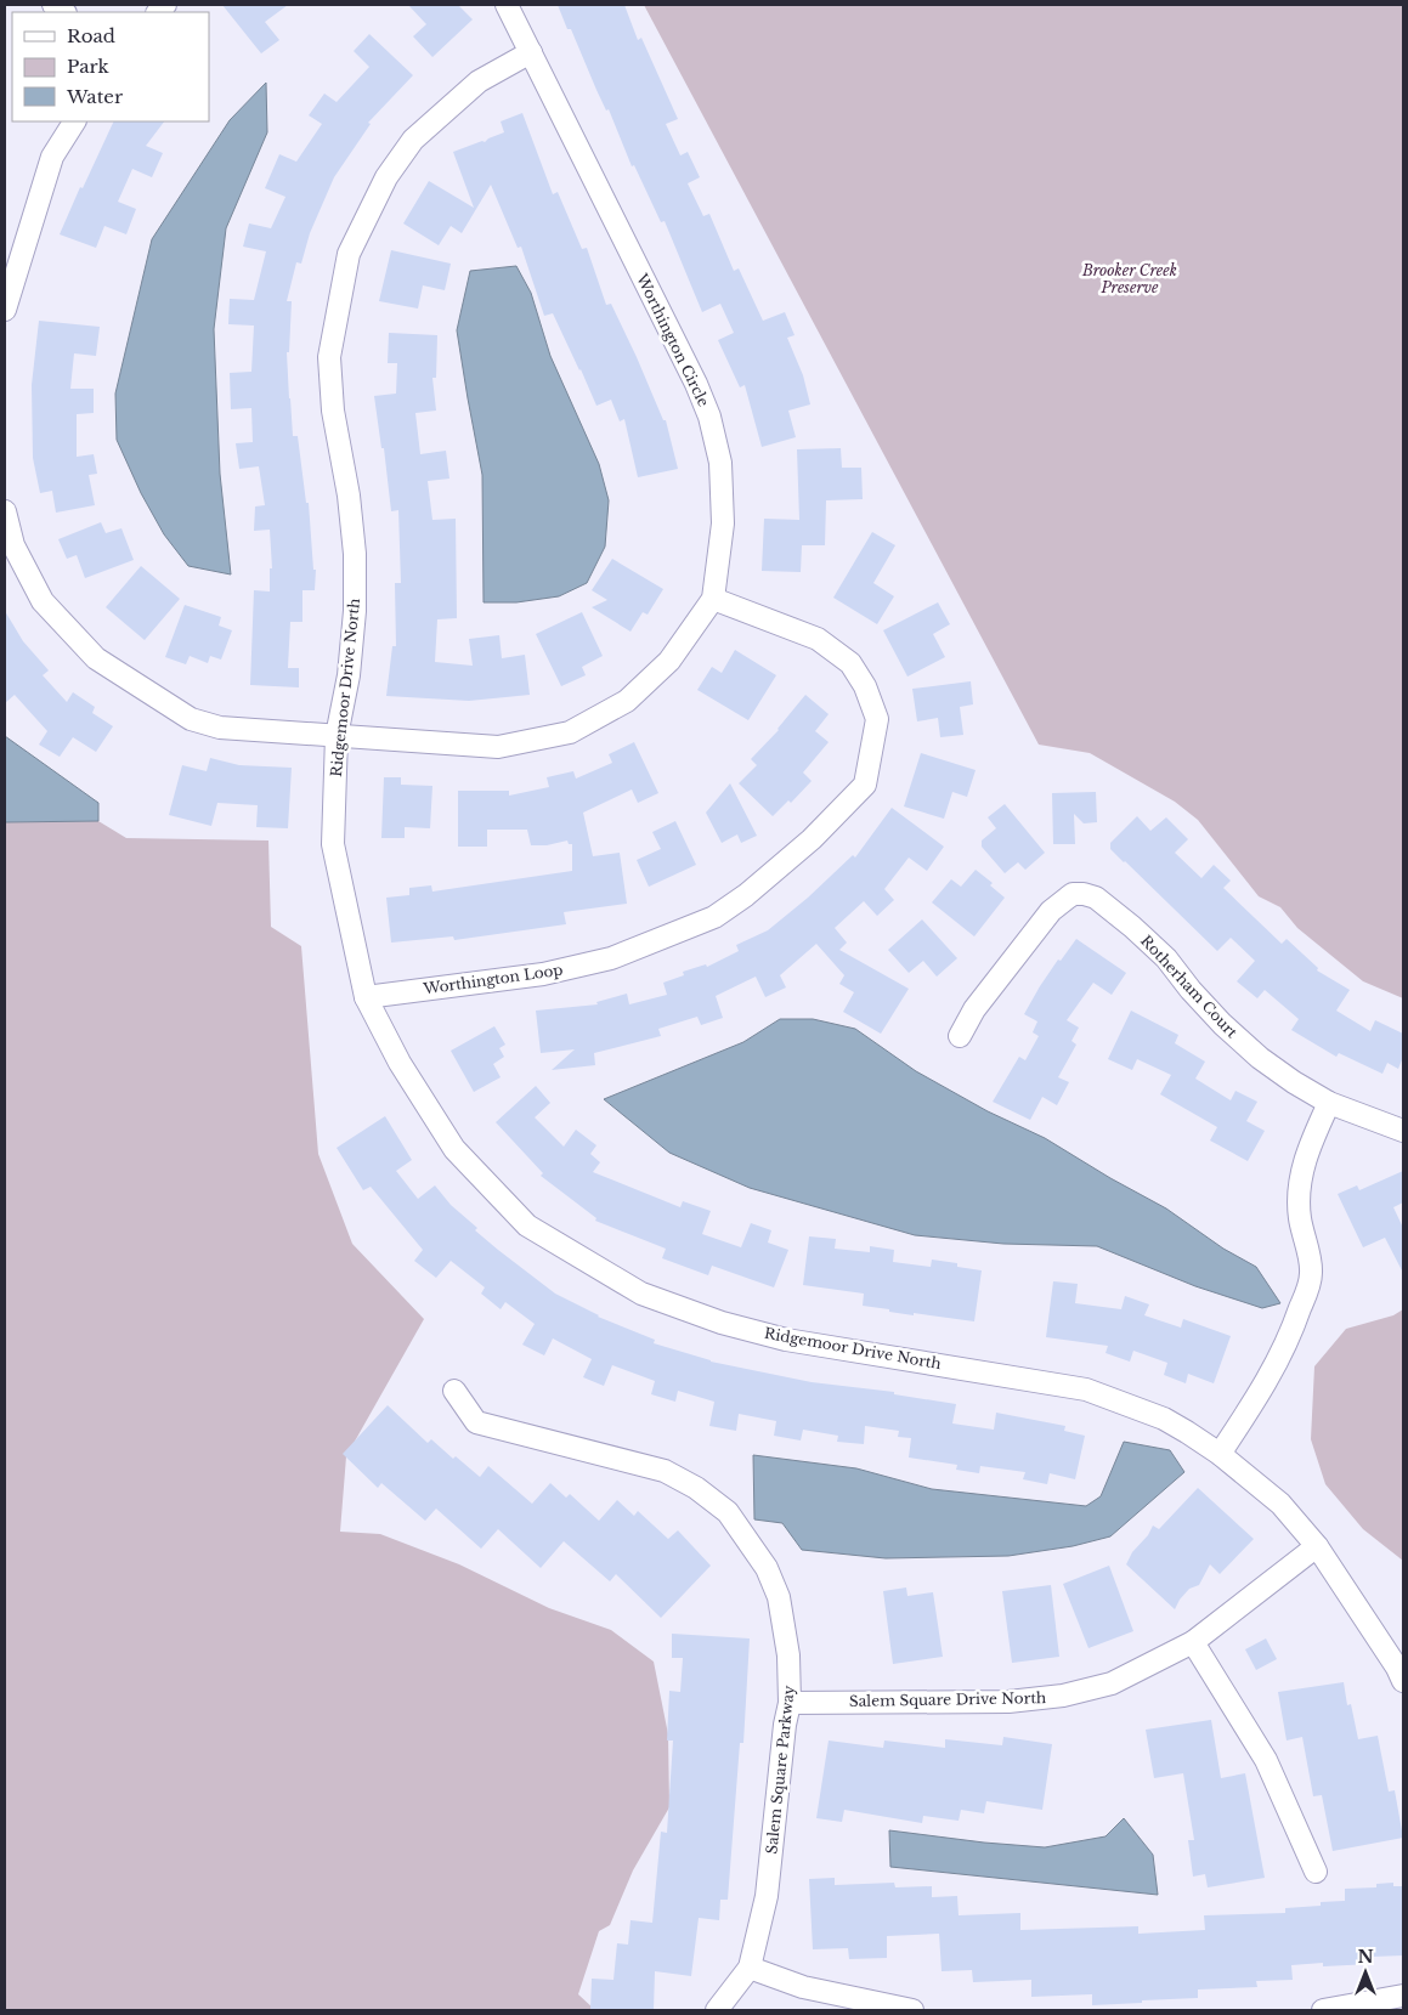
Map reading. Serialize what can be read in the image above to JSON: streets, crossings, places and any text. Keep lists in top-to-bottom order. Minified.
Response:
{"streets":{"street":["Worthington Circle","Ridgemoor Drive North","Worthington Loop","Rotherham Court","Salem Square Drive North","Salem Square Parkway"]},"crossings":[["Worthington Circle","Ridgemoor Drive North"],["Worthington Circle","Worthington Loop"],["Ridgemoor Drive North","Worthington Loop"],["Ridgemoor Drive North","Salem Square Drive North"],["Salem Square Drive North","Salem Square Parkway"]],"parks":["Brooker Creek Preserve"],"legend":["Road","Park","Water"],"north":"top"}
